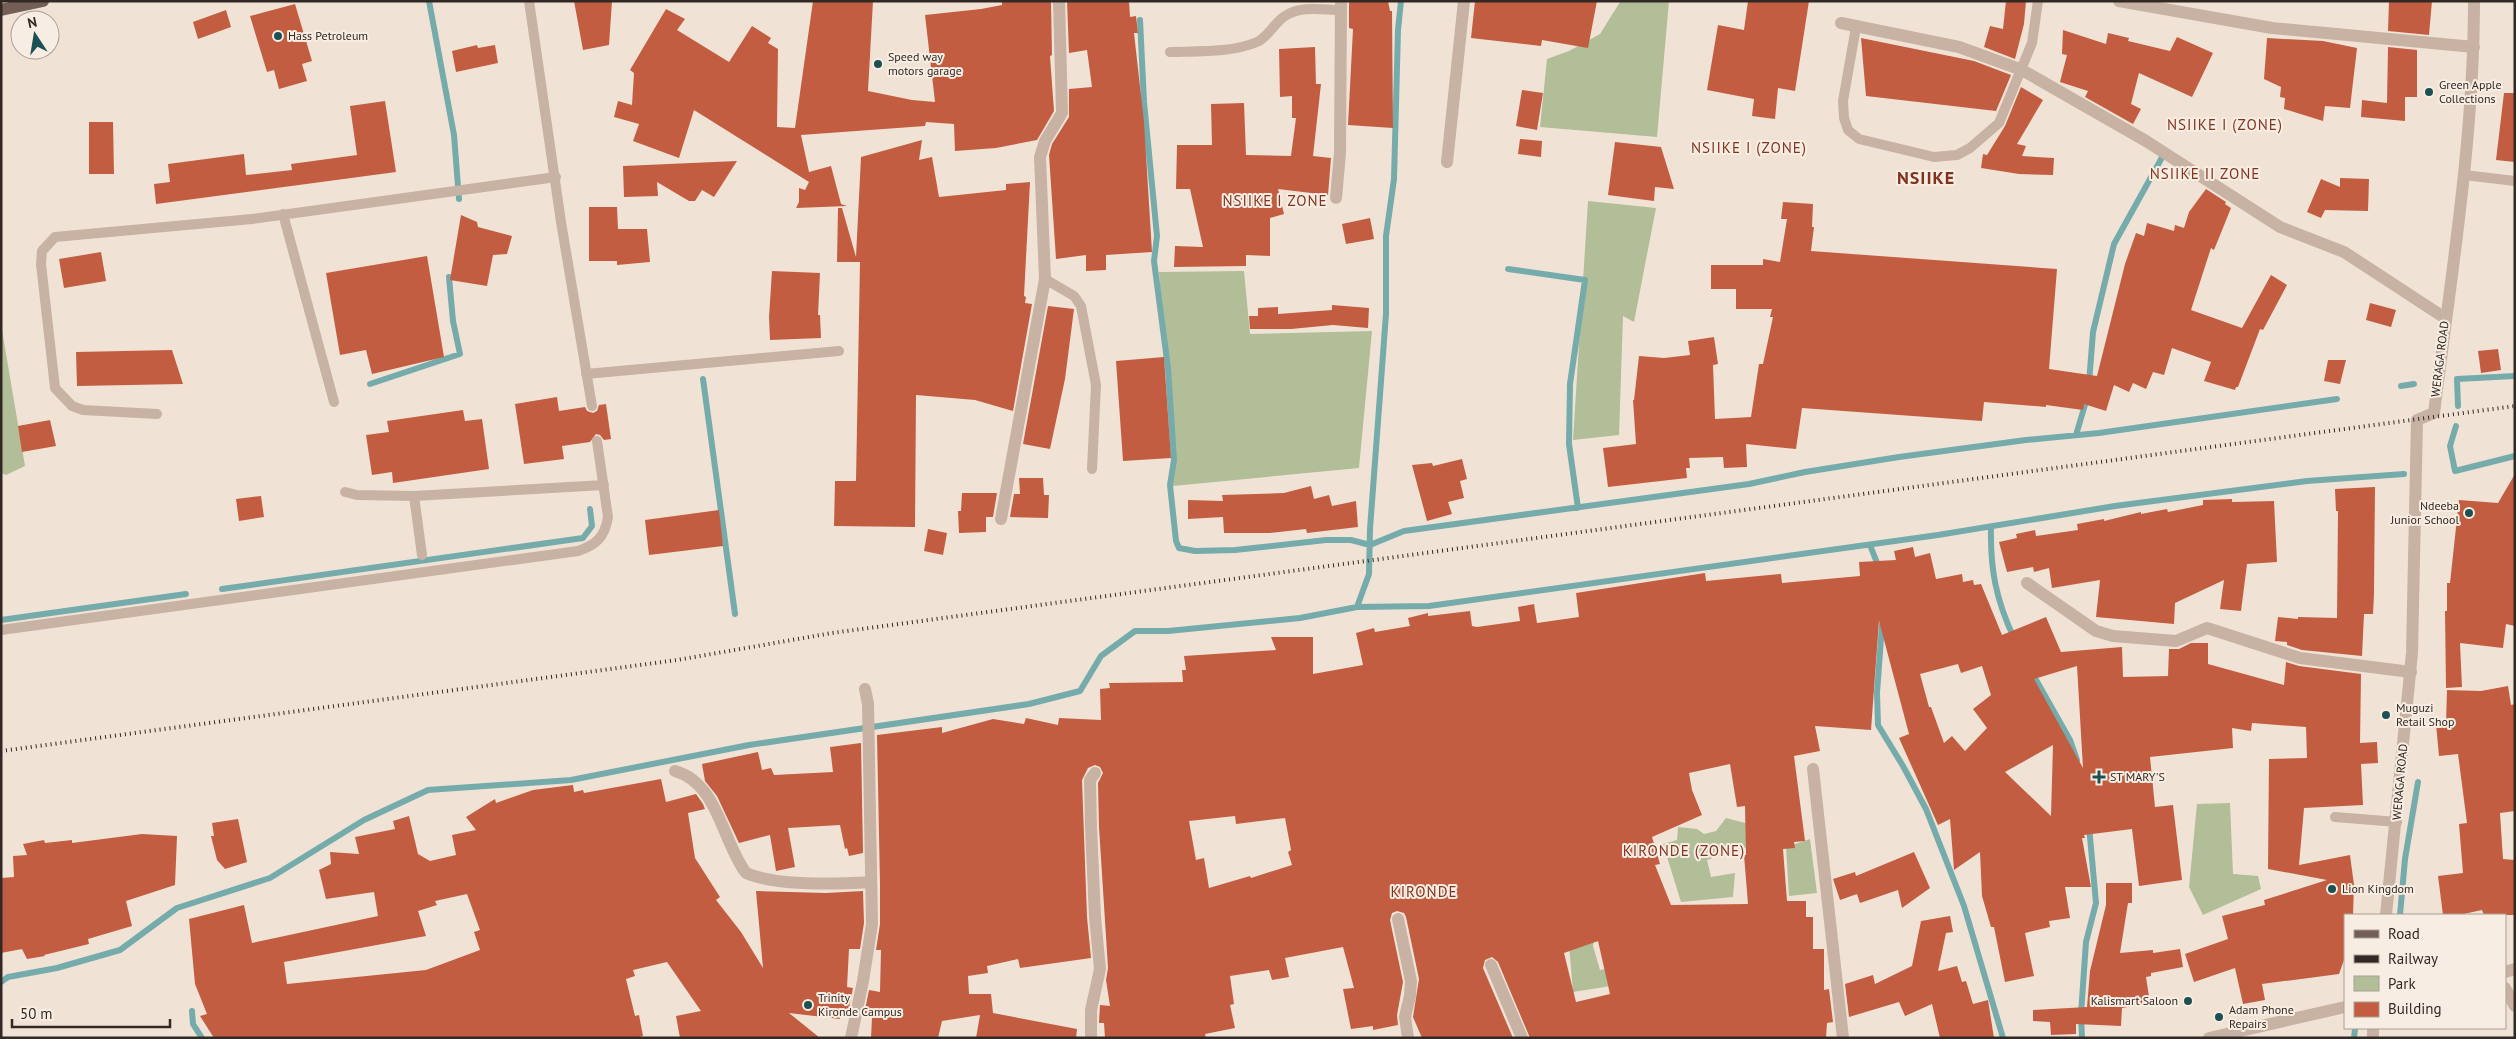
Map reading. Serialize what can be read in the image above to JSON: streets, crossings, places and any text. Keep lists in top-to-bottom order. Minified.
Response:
{"streets":{"street":["WERAGA ROAD"]},"districts":["NSIIKE I (ZONE)","NSIIKE I (ZONE)","NSIIKE II ZONE","NSIIKE","NSIIKE I ZONE","KIRONDE (ZONE)","KIRONDE"],"places":{"other":["Hass Petroleum","Speed way motors garage","Green Apple Collections","Ndeeba Junior School","Muguzi Retail Shop","Lion Kingdom","Kalismart Saloon","Trinity Kironde Campus","Adam Phone Repairs"],"health":["ST MARY'S"]},"legend":["Road","Railway","Park","Building"],"scale_bar":"50 m","north":"top"}
